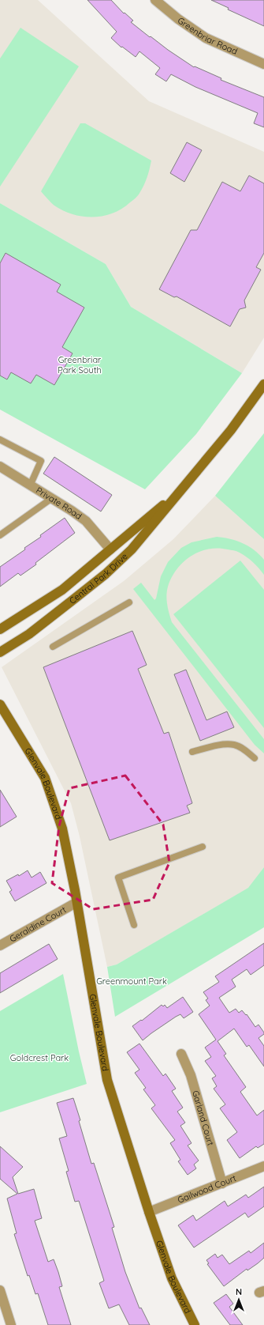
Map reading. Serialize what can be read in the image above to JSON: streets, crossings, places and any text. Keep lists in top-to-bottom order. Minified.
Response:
{"streets":{"street":["Greenbriar Road","Private Road","Central Park Drive","Glenvale Boulevard","Geraldine Court","Garland Court","Gailwood Court"]},"crossings":[["Private Road","Central Park Drive"],["Glenvale Boulevard","Geraldine Court"],["Glenvale Boulevard","Gailwood Court"],["Garland Court","Gailwood Court"]],"parks":["Greenbriar Park South","Greenmount Park","Goldcrest Park"],"north":"top"}
